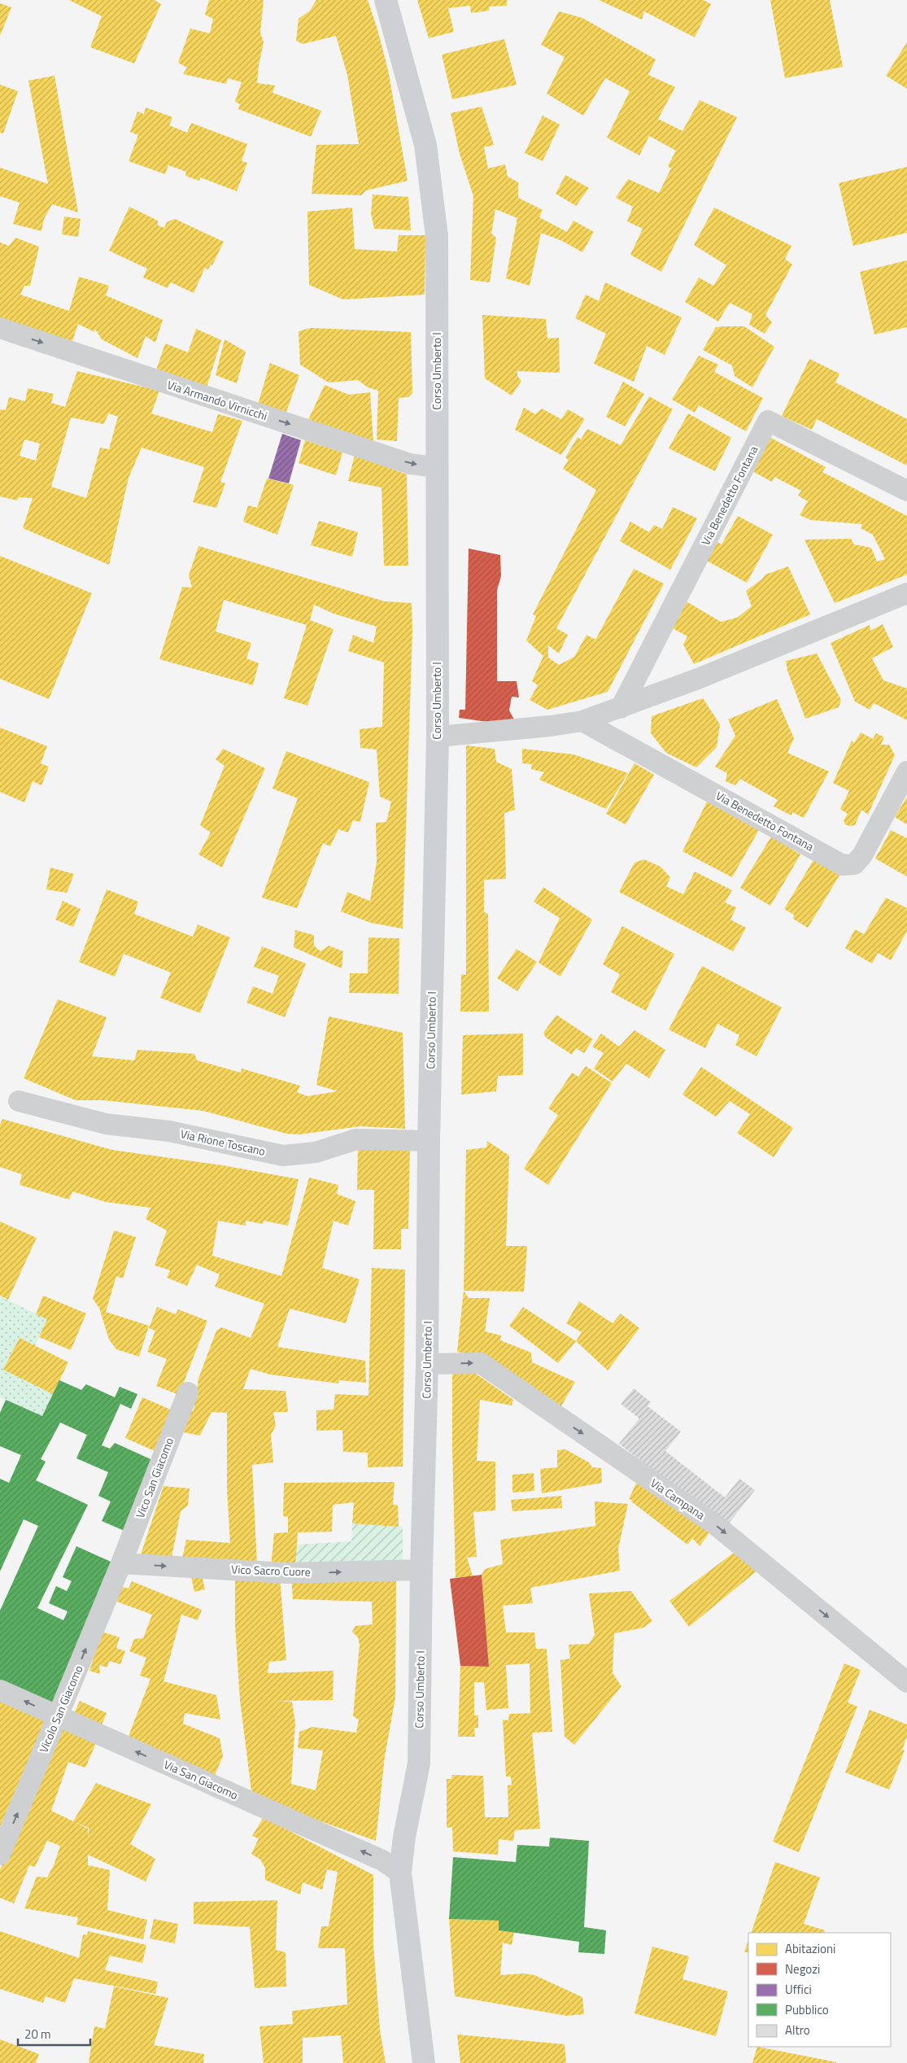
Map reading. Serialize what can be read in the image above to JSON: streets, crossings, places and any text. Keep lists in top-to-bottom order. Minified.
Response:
{"streets":{"main road":["Corso Umberto I"],"street":["Via Armando Virnicchi","Via Benedetto Fontana","Via Rione Toscano","Vico San Giacomo","Via Campana","Vico Sacro Cuore","Vicolo San Giacomo","Via San Giacomo"]},"crossings":[["Corso Umberto I","Via Armando Virnicchi"],["Corso Umberto I","Via Rione Toscano"],["Corso Umberto I","Via Campana"],["Corso Umberto I","Vico Sacro Cuore"],["Corso Umberto I","Via San Giacomo"],["Vico San Giacomo","Vico Sacro Cuore"],["Vico San Giacomo","Vicolo San Giacomo"],["Vico Sacro Cuore","Vicolo San Giacomo"],["Vicolo San Giacomo","Via San Giacomo"]],"one_way":["Via Armando Virnicchi","Via Campana","Vico Sacro Cuore","Vicolo San Giacomo","Via San Giacomo"],"legend":["Abitazioni","Negozi","Uffici","Pubblico","Altro"],"scale_bar":"20 m"}
